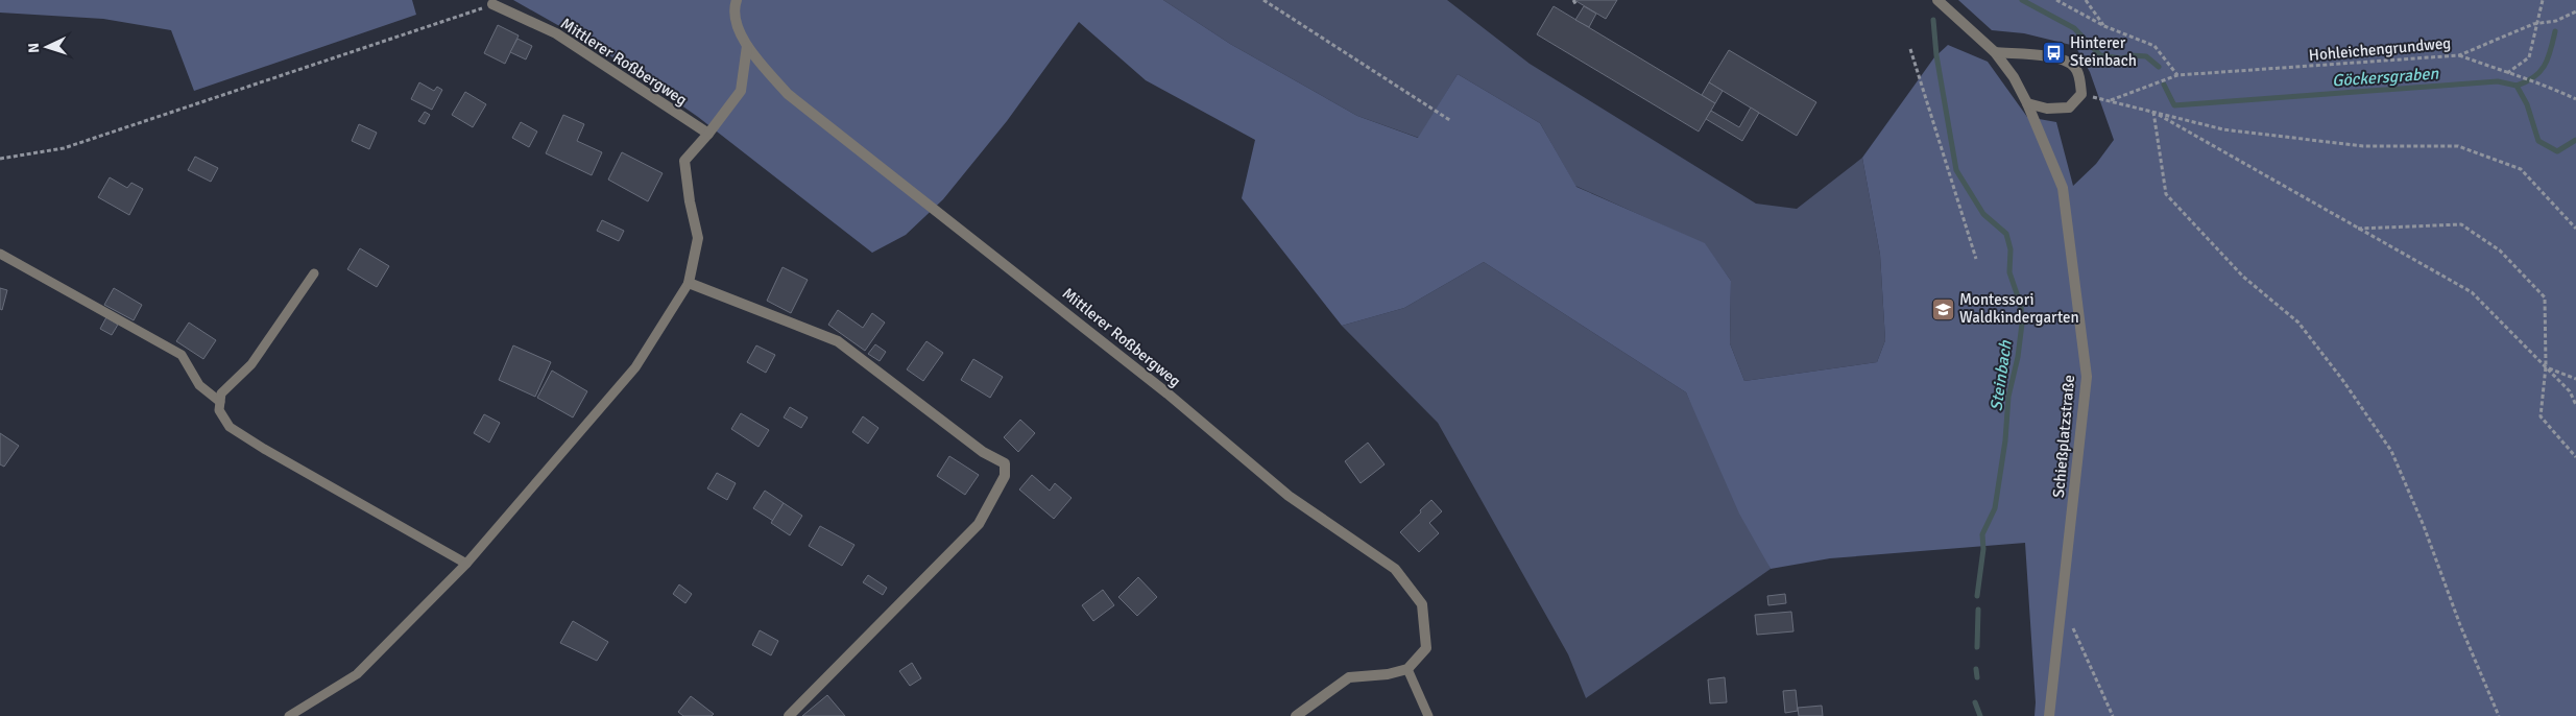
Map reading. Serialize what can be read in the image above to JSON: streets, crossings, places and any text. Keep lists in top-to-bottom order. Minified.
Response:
{"streets":{"street":["Mittlerer Roßbergweg","Schießplatzstraße"],"path":["Hohleichengrundweg"]},"water":["Göckersgraben","Steinbach"],"places":{"bus stop":["Hinterer Steinbach"],"school or university":["Montessori Waldkindergarten"]},"north":"left"}
